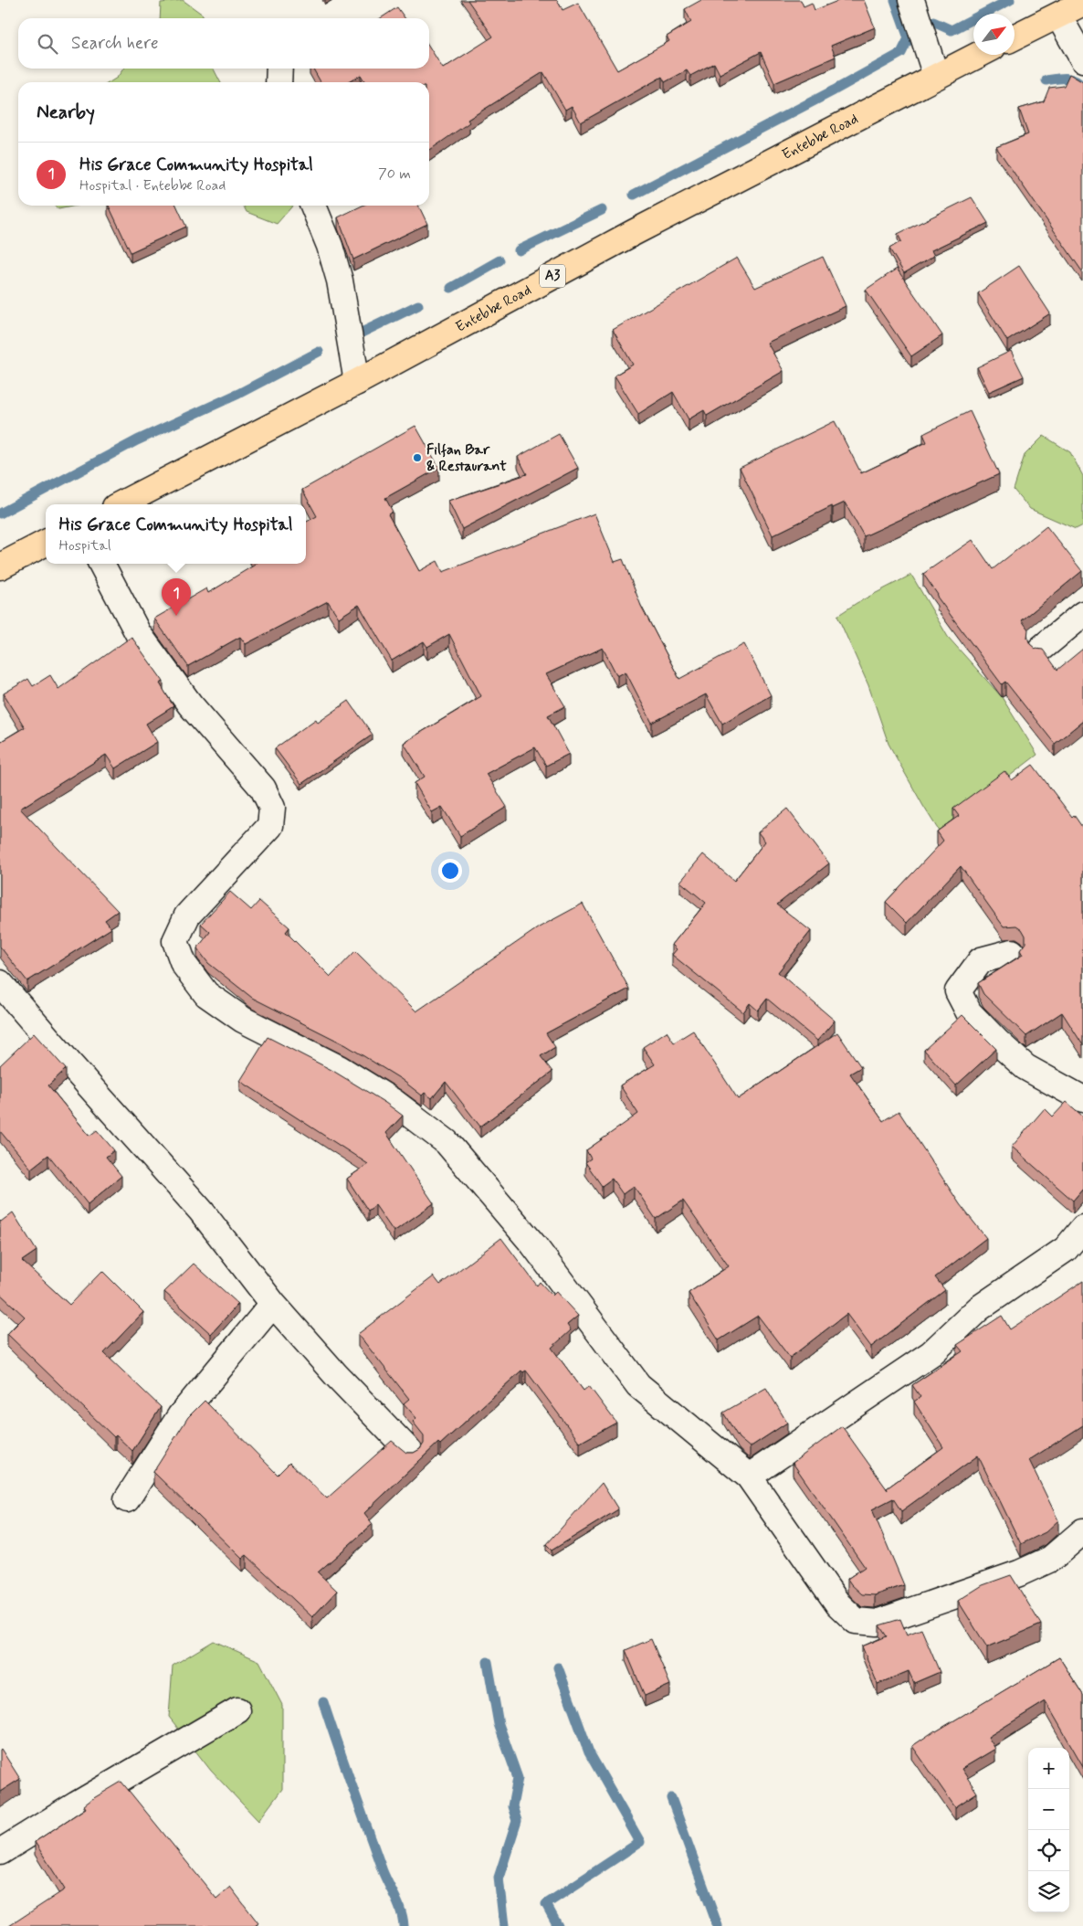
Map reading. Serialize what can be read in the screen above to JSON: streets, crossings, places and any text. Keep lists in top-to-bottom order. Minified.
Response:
{"streets":{"main road":["Entebbe Road","A3"]},"places":["Filfan Bar & Restaurant"],"north":"top right","page":{"search":"Search here","heading":"Nearby","list":[{"mark":"1","name":"His Grace Community Hospital","note":"Hospital · Entebbe Road","value":"70 m"}],"popup":["His Grace Community Hospital","Hospital"],"pins":"1","map_buttons":["+","−"]}}
